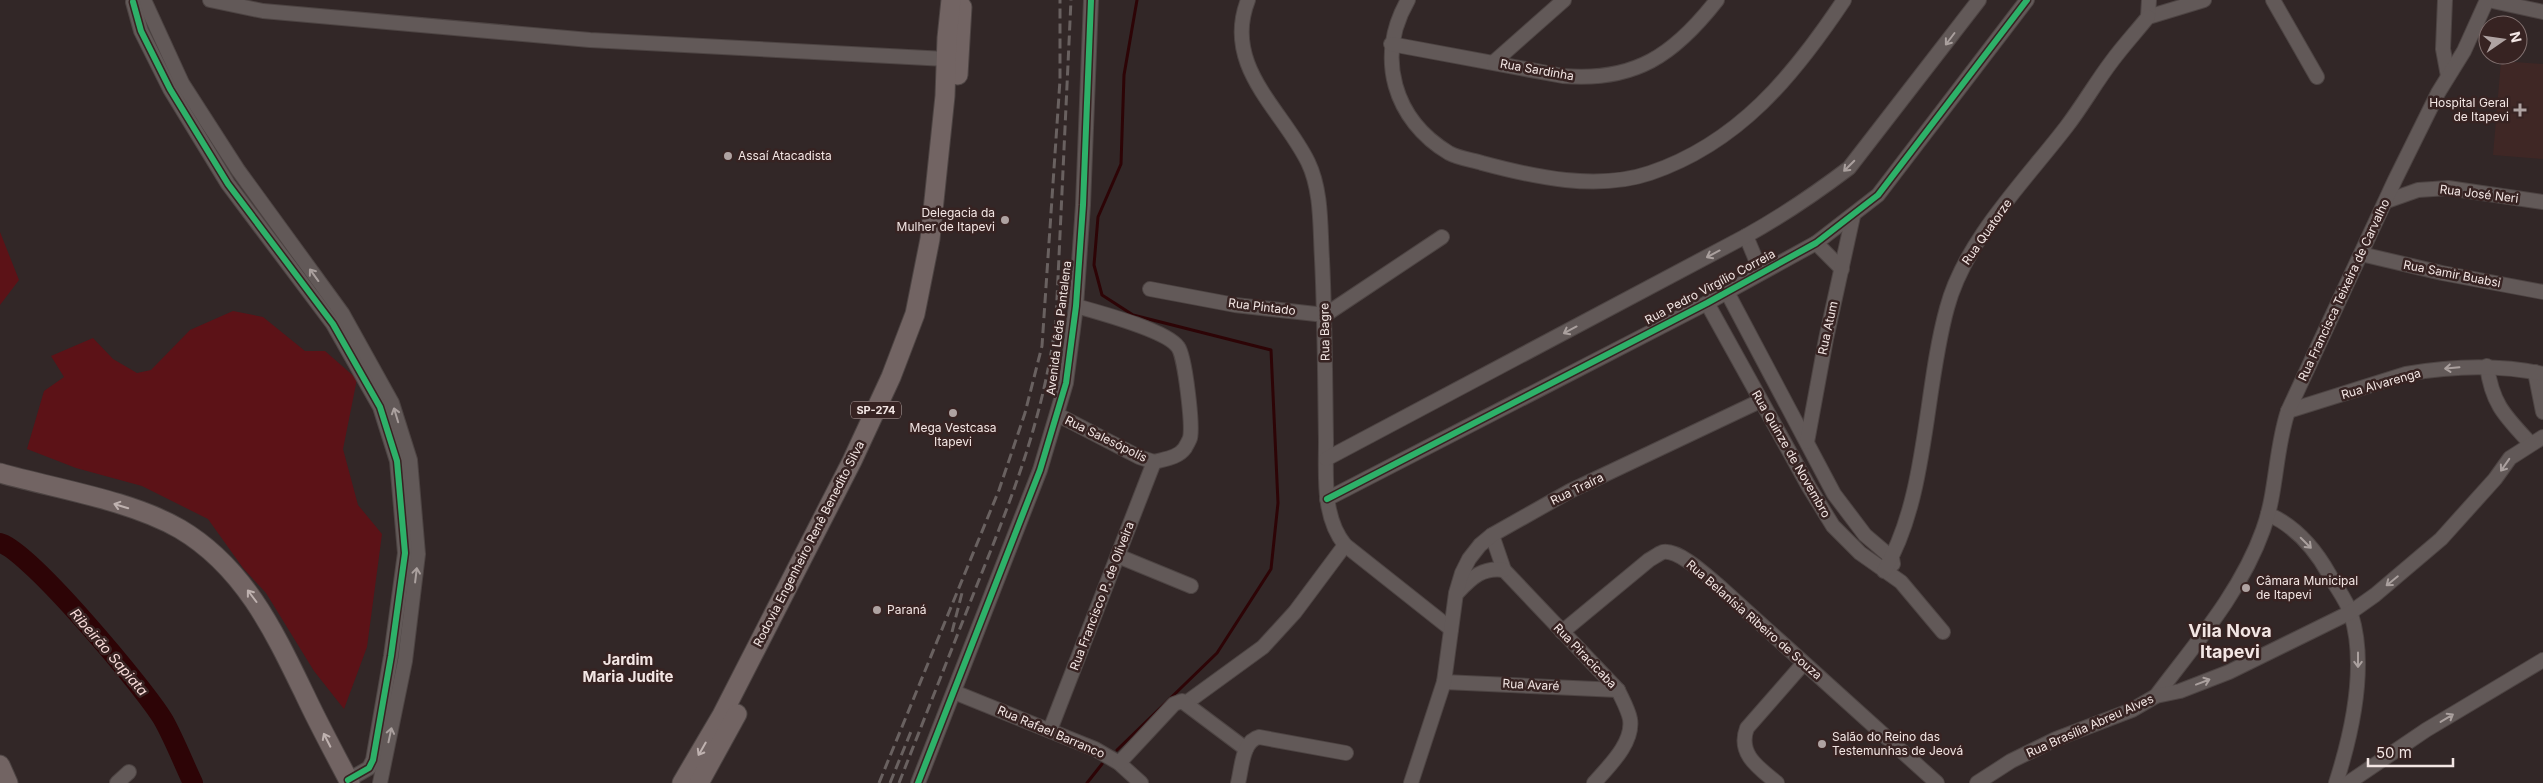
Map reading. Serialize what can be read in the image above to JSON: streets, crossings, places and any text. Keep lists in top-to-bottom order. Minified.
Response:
{"streets":{"main road":["SP-274","Rodovia Engenheiro Renê Benedito Silva"],"street":["Rua Sardinha","Rua José Neri","Rua Quatorze","Rua Samir Buabsi","Rua Pedro Virgílio Correia","Rua Francisca Teixeira de Carvalho","Rua Pintado","Avenida Lêda Pantalena","Rua Atum","Rua Bagre","Rua Alvarenga","Rua Salesópolis","Rua Quinze de Novembro","Rua Traíra","Rua Francisco P. de Oliveira","Rua Belanísia Ribeiro de Souza","Rua Piracicaba","Rua Avaré","Rua Brasília Abreu Alves","Rua Rafael Barranco"]},"crossings":[["Rua José Neri","Rua Francisca Teixeira de Carvalho"],["Rua Quatorze","Rua Quinze de Novembro"],["Rua Samir Buabsi","Rua Francisca Teixeira de Carvalho"],["Rua Pedro Virgílio Correia","Rua Atum"],["Rua Pedro Virgílio Correia","Rua Bagre"],["Rua Pedro Virgílio Correia","Rua Quinze de Novembro"],["Rua Francisca Teixeira de Carvalho","Rua Alvarenga"],["Rua Francisca Teixeira de Carvalho","Rua Brasília Abreu Alves"],["Rua Pintado","Rua Bagre"],["Avenida Lêda Pantalena","Rua Salesópolis"],["Avenida Lêda Pantalena","Rua Rafael Barranco"],["Rua Atum","Rua Quinze de Novembro"],["Rua Bagre","Rua Traíra"],["Rua Salesópolis","Rua Francisco P. de Oliveira"],["Rua Quinze de Novembro","Rua Traíra"],["Rua Traíra","Rua Piracicaba"],["Rua Traíra","Rua Avaré"],["Rua Francisco P. de Oliveira","Rua Rafael Barranco"],["Rua Belanísia Ribeiro de Souza","Rua Piracicaba"],["Rua Piracicaba","Rua Avaré"]],"one_way":["Rua Alvarenga"],"districts":["Vila Nova Itapevi","Jardim Maria Judite"],"water":["Ribeirão Sapiata"],"places":{"health":["Hospital Geral de Itapevi"],"other":["Assaí Atacadista","Delegacia da Mulher de Itapevi","Mega Vestcasa Itapevi","Câmara Municipal de Itapevi","Paraná","Salão do Reino das Testemunhas de Jeová"]},"scale_bar":"50 m","north":"right"}
